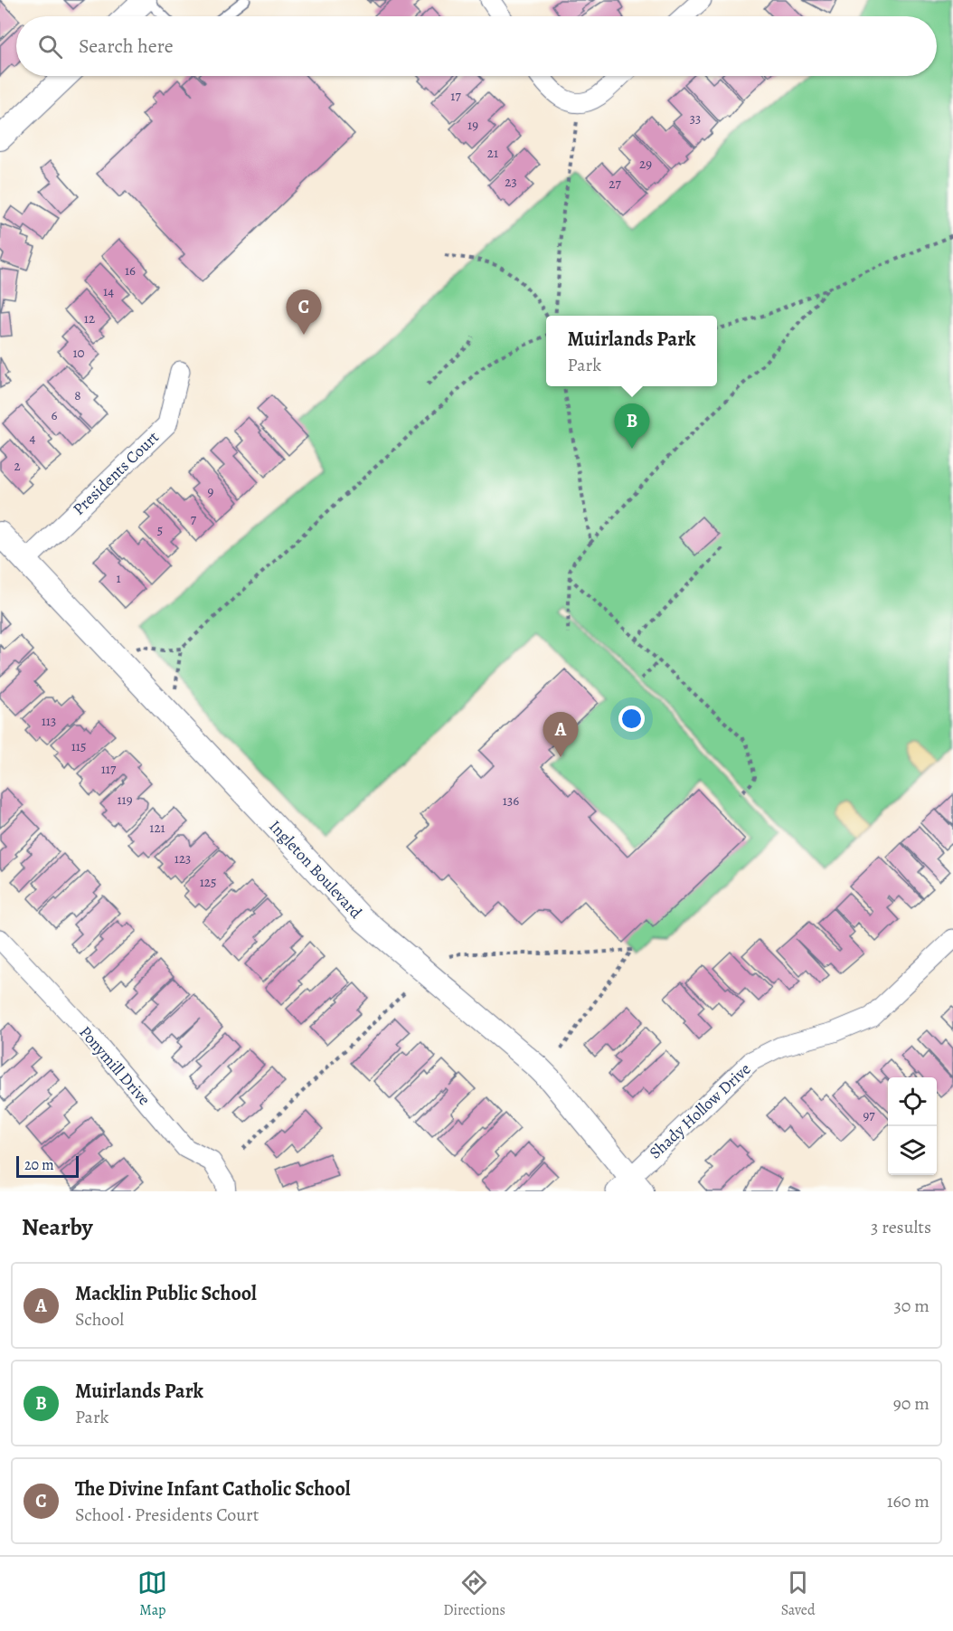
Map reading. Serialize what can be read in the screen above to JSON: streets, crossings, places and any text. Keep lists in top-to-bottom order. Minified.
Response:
{"streets":{"street":["Presidents Court","Ingleton Boulevard","Ponymill Drive","Shady Hollow Drive"]},"crossings":[["Presidents Court","Ingleton Boulevard"],["Ingleton Boulevard","Shady Hollow Drive"]],"house_numbers":["17","33","19","21","29","23","27","16","14","12","10","8","6","4","2","9","7","5","1","113","115","117","119","136","121","123","125","97"],"scale_bar":"20 m","page":{"search":"Search here","pins":["C","B","A"],"popup":["Muirlands Park","Park"],"scale":"20 m","heading":["Nearby","3 results"],"list":[{"mark":"A","name":"Macklin Public School","note":"School","value":"30 m"},{"mark":"B","name":"Muirlands Park","note":"Park","value":"90 m"},{"mark":"C","name":"The Divine Infant Catholic School","note":"School · Presidents Court","value":"160 m"}],"nav":["Map","Directions","Saved"]}}
